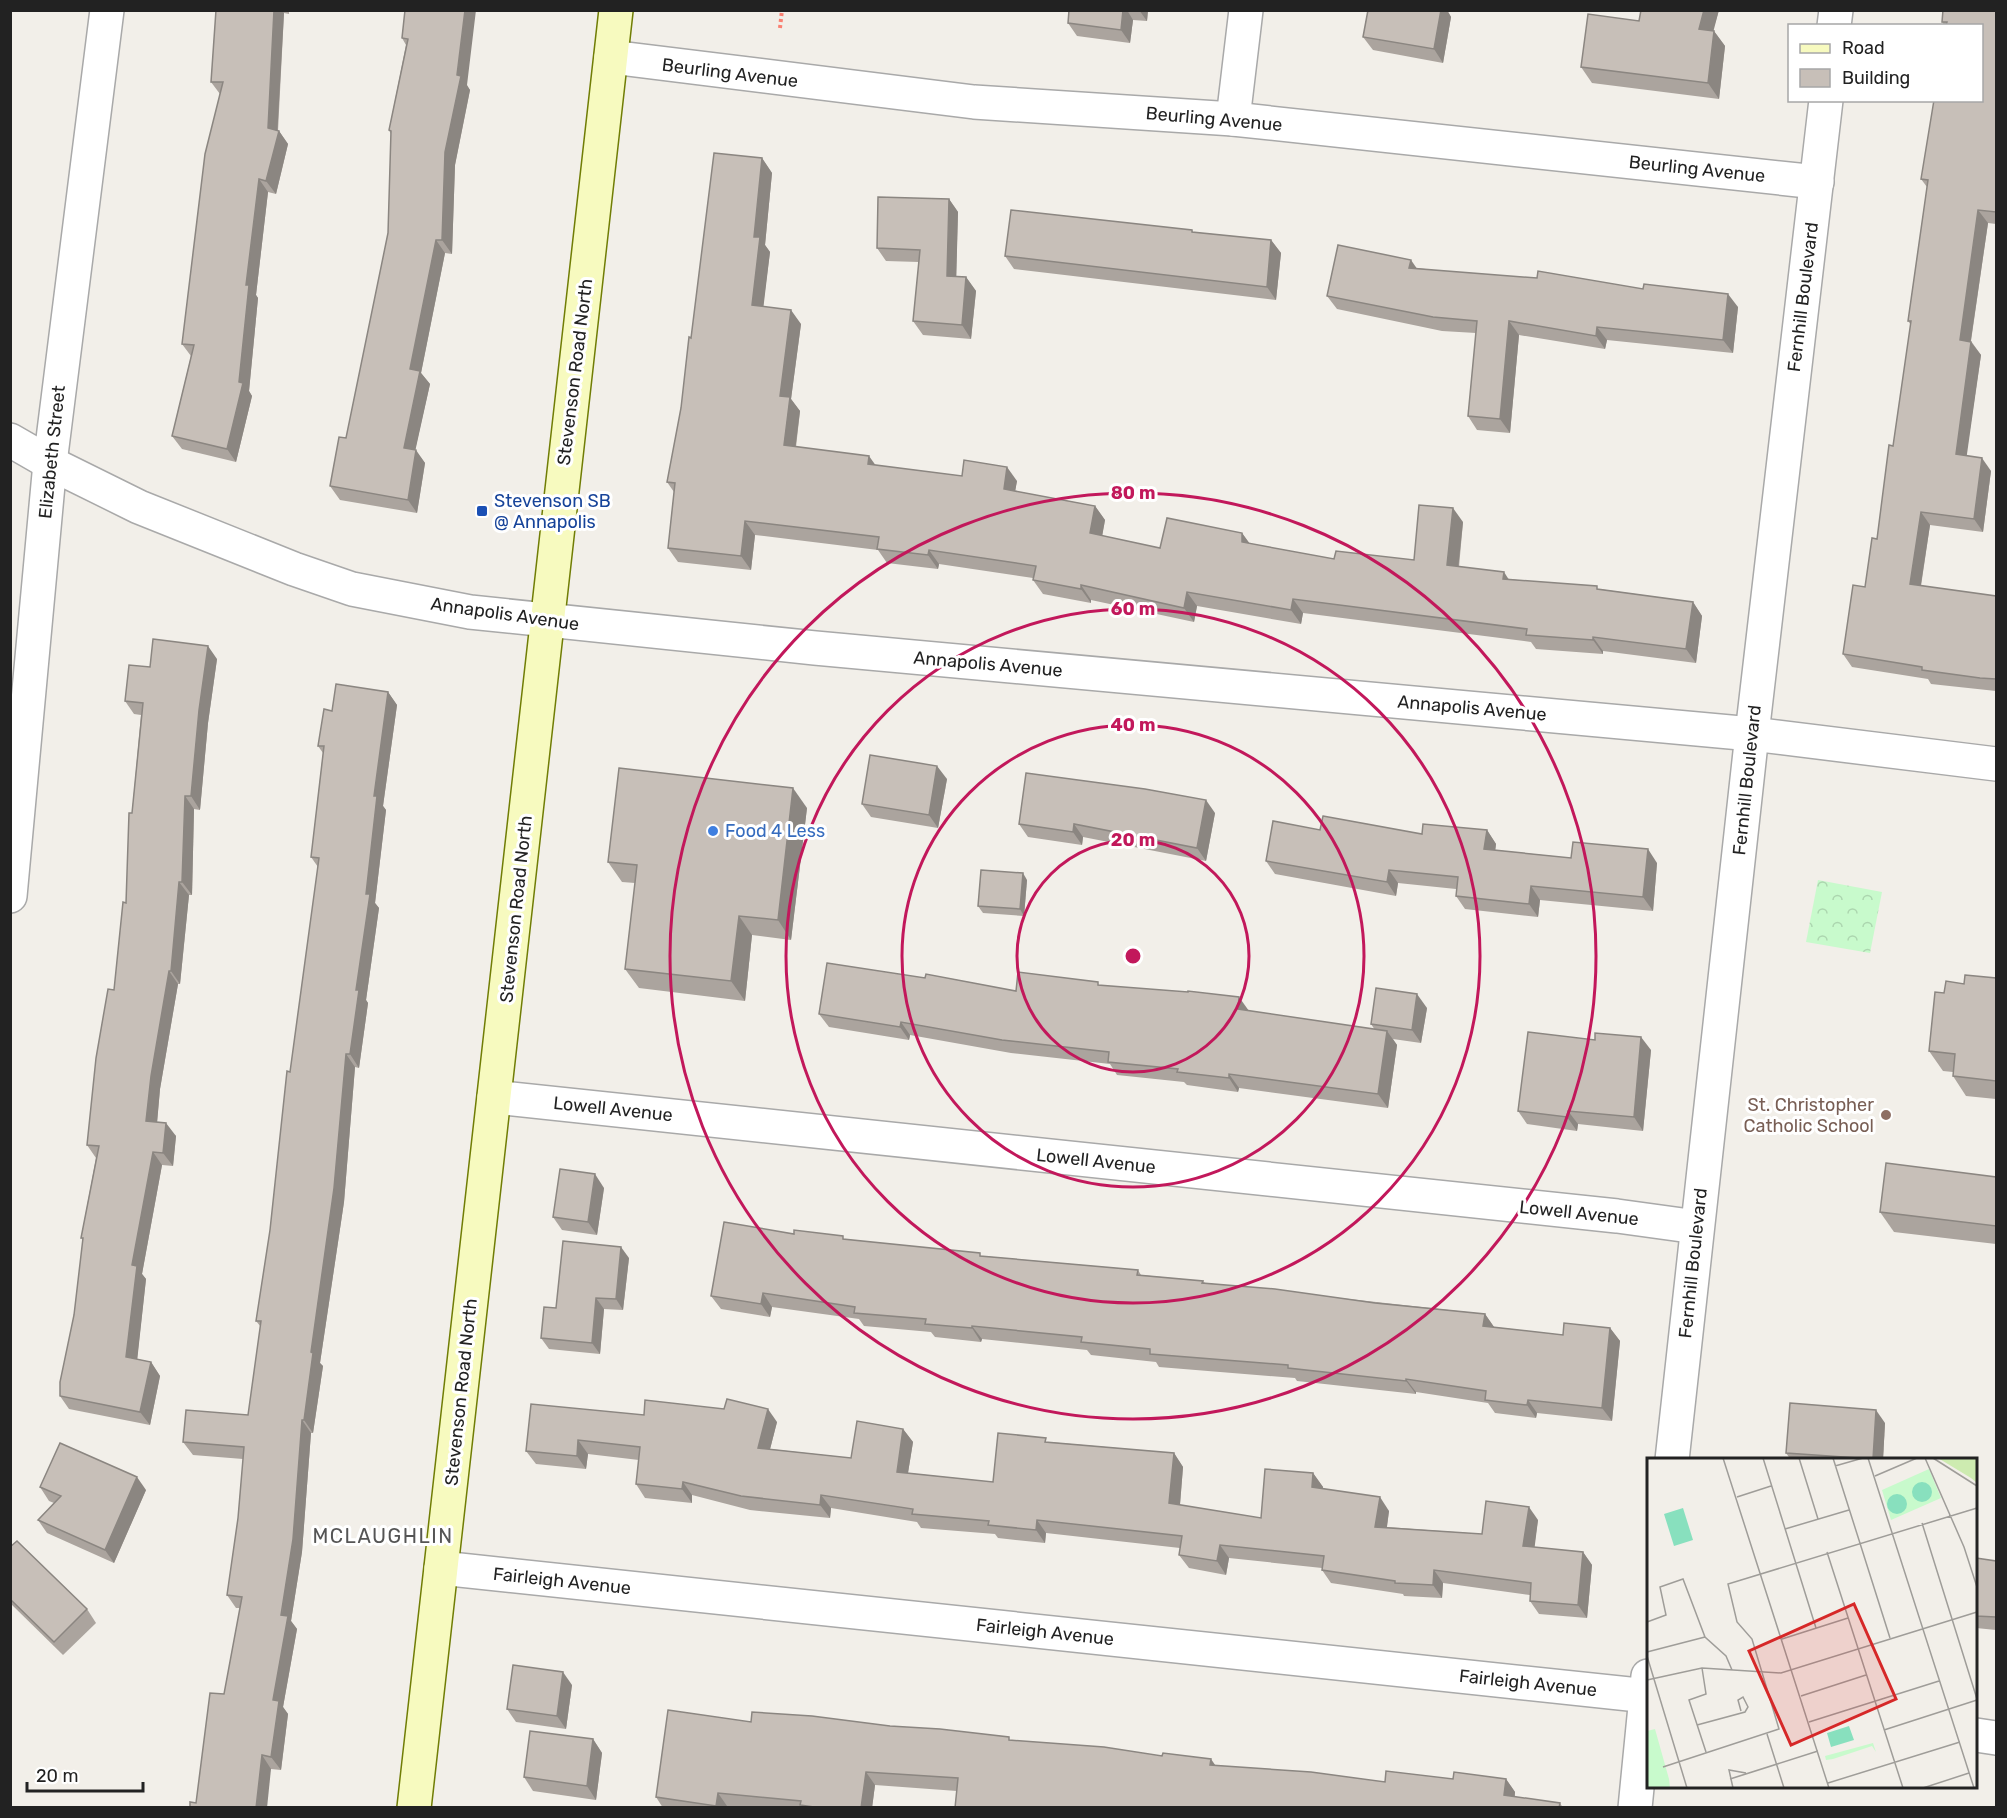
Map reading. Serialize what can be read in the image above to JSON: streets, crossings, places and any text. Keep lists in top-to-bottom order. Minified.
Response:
{"streets":{"main road":["Stevenson Road North"],"street":["Beurling Avenue","Fernhill Boulevard","Elizabeth Street","Annapolis Avenue","Lowell Avenue","Fairleigh Avenue"]},"crossings":[["Beurling Avenue","Fernhill Boulevard"],["Beurling Avenue","Stevenson Road North"],["Fernhill Boulevard","Annapolis Avenue"],["Fernhill Boulevard","Lowell Avenue"],["Stevenson Road North","Annapolis Avenue"],["Stevenson Road North","Lowell Avenue"],["Stevenson Road North","Fairleigh Avenue"],["Elizabeth Street","Annapolis Avenue"]],"districts":["MCLAUGHLIN"],"places":{"transit":["Stevenson SB @ Annapolis"],"other":["Food 4 Less","St. Christopher Catholic School"]},"legend":["Road","Building"],"scale_bar":"20 m","rings":["80 m","60 m","40 m","20 m"]}
